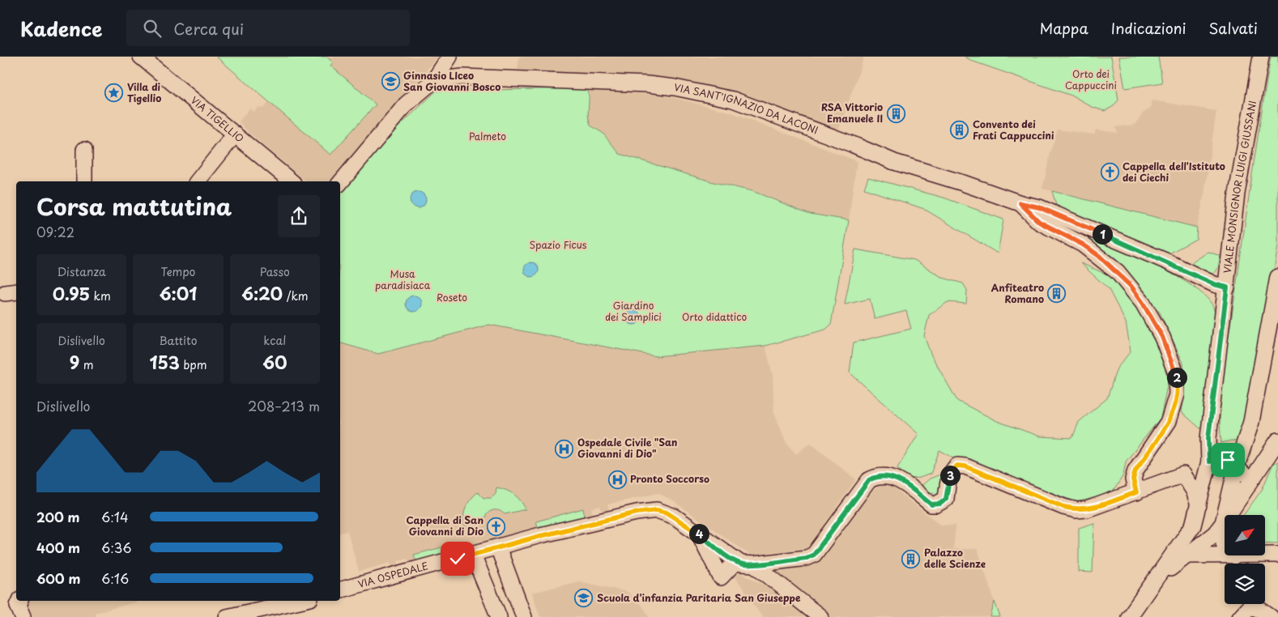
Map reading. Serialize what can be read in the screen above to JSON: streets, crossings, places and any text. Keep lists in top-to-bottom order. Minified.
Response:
{"streets":{"street":["VIA SANT'IGNAZIO DA LACONI","VIA TIGELLIO","VIALE MONSIGNOR LUIGI GIUSSANI","VIA OSPEDALE"]},"crossings":[["VIA SANT'IGNAZIO DA LACONI","VIALE MONSIGNOR LUIGI GIUSSANI"]],"parks":["Orto dei Cappuccini","Palmeto","Spazio Ficus","Musa paradisiaca","Roseto","Giardino dei Samplici","Orto didattico"],"places":{"school or university":["Ginnasio LIceo San Giovanni Bosco","Scuola d'infanzia Paritaria San Giuseppe"],"place":["Villa di Tigellio"],"building":["RSA Vittorio Emanuele II","Convento dei Frati Cappuccini","Anfiteatro Romano","Palazzo delle Scienze"],"church":["Cappella dell'Istituto dei Ciechi","Cappella di San Giovanni di Dio"],"hospital":["Ospedale Civile \"San Giovanni di Dio\"","Pronto Soccorso"]},"north":"top right","page":{"header":"Kadence","search":"Cerca qui","nav":["Mappa","Indicazioni","Salvati"],"heading":["Corsa mattutina","09:22"],"pins":["1","2","3","4"],"stats":[["Distanza","0.95 km"],["Tempo","6:01"],["Passo","6:20 /km"],["Dislivello","9 m"],["Battito","153 bpm"],["kcal","60"]],"chart":["Dislivello","208–213 m"],"list":[{"name":"200 m","note":"6:14"},{"name":"400 m","note":"6:36"},{"name":"600 m","note":"6:16"}]}}
